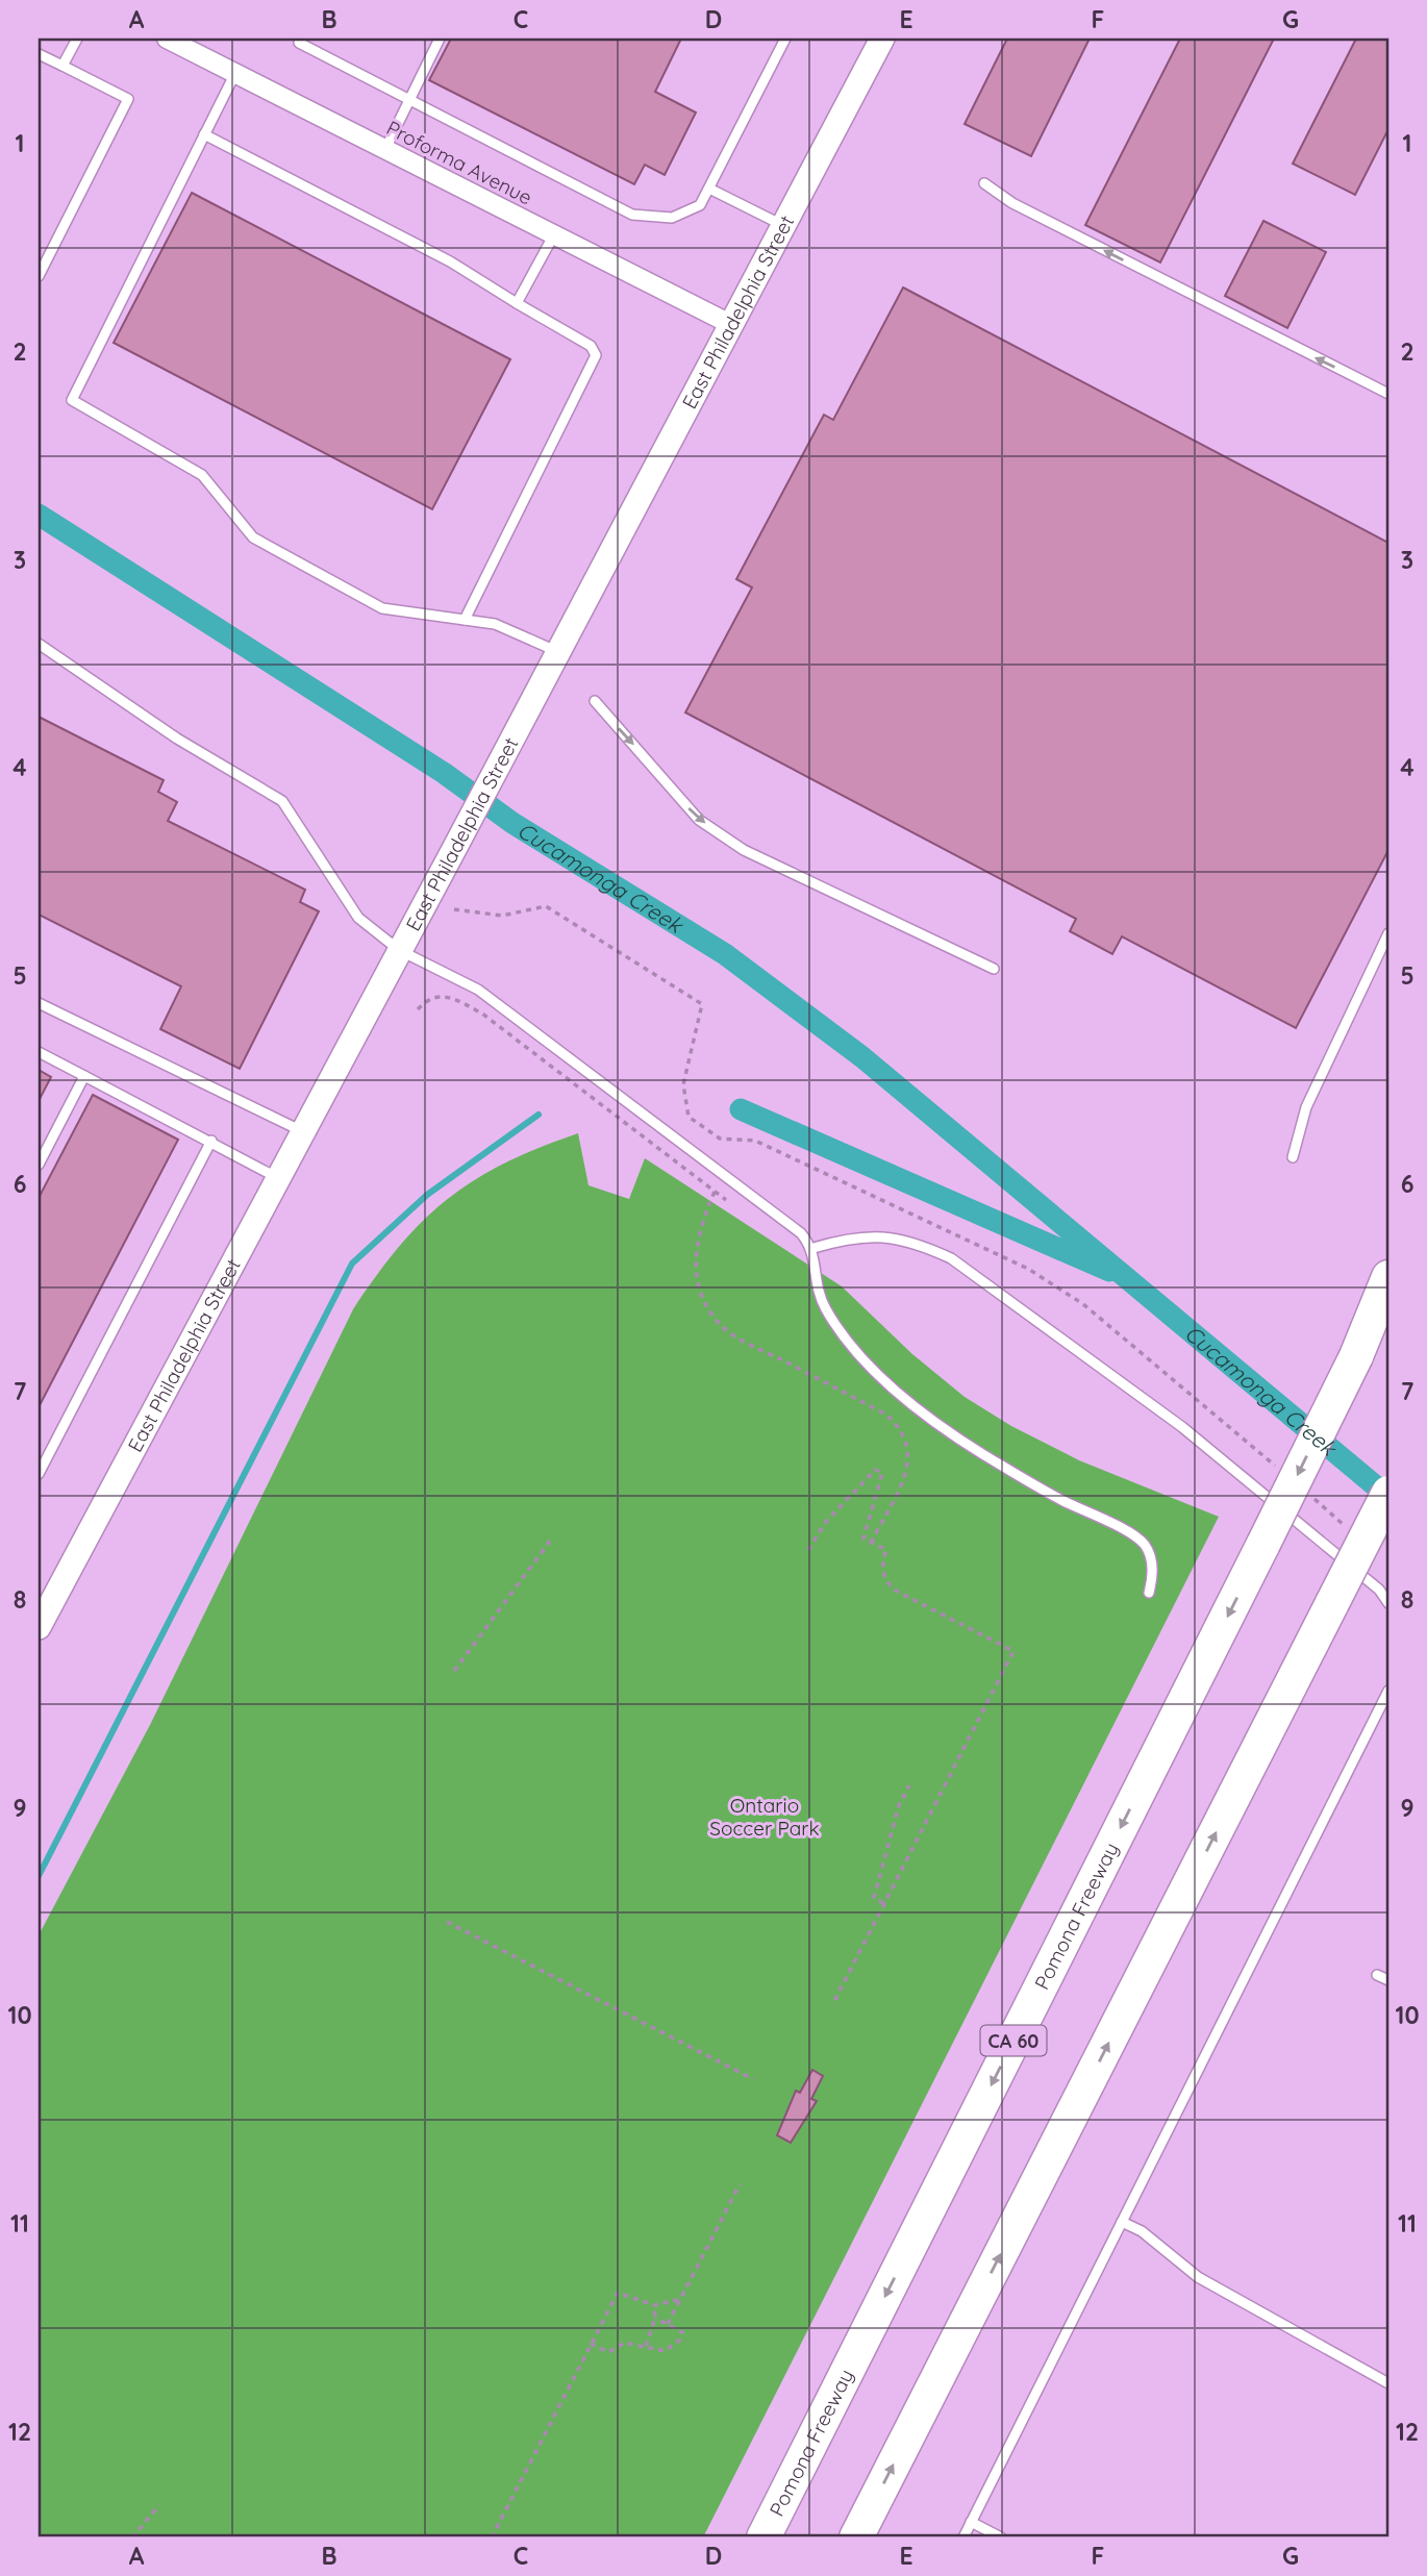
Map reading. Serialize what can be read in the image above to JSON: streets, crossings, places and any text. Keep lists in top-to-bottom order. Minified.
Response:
{"streets":{"highway":["Pomona Freeway","CA 60"],"street":["Proforma Avenue","East Philadelphia Street"]},"crossings":[["Proforma Avenue","East Philadelphia Street"]],"water":["Cucamonga Creek"],"parks":["Ontario Soccer Park"],"grid":{"columns":["A","B","C","D","E","F","G"],"rows":["1","2","3","4","5","6","7","8","9","10","11","12"]}}
